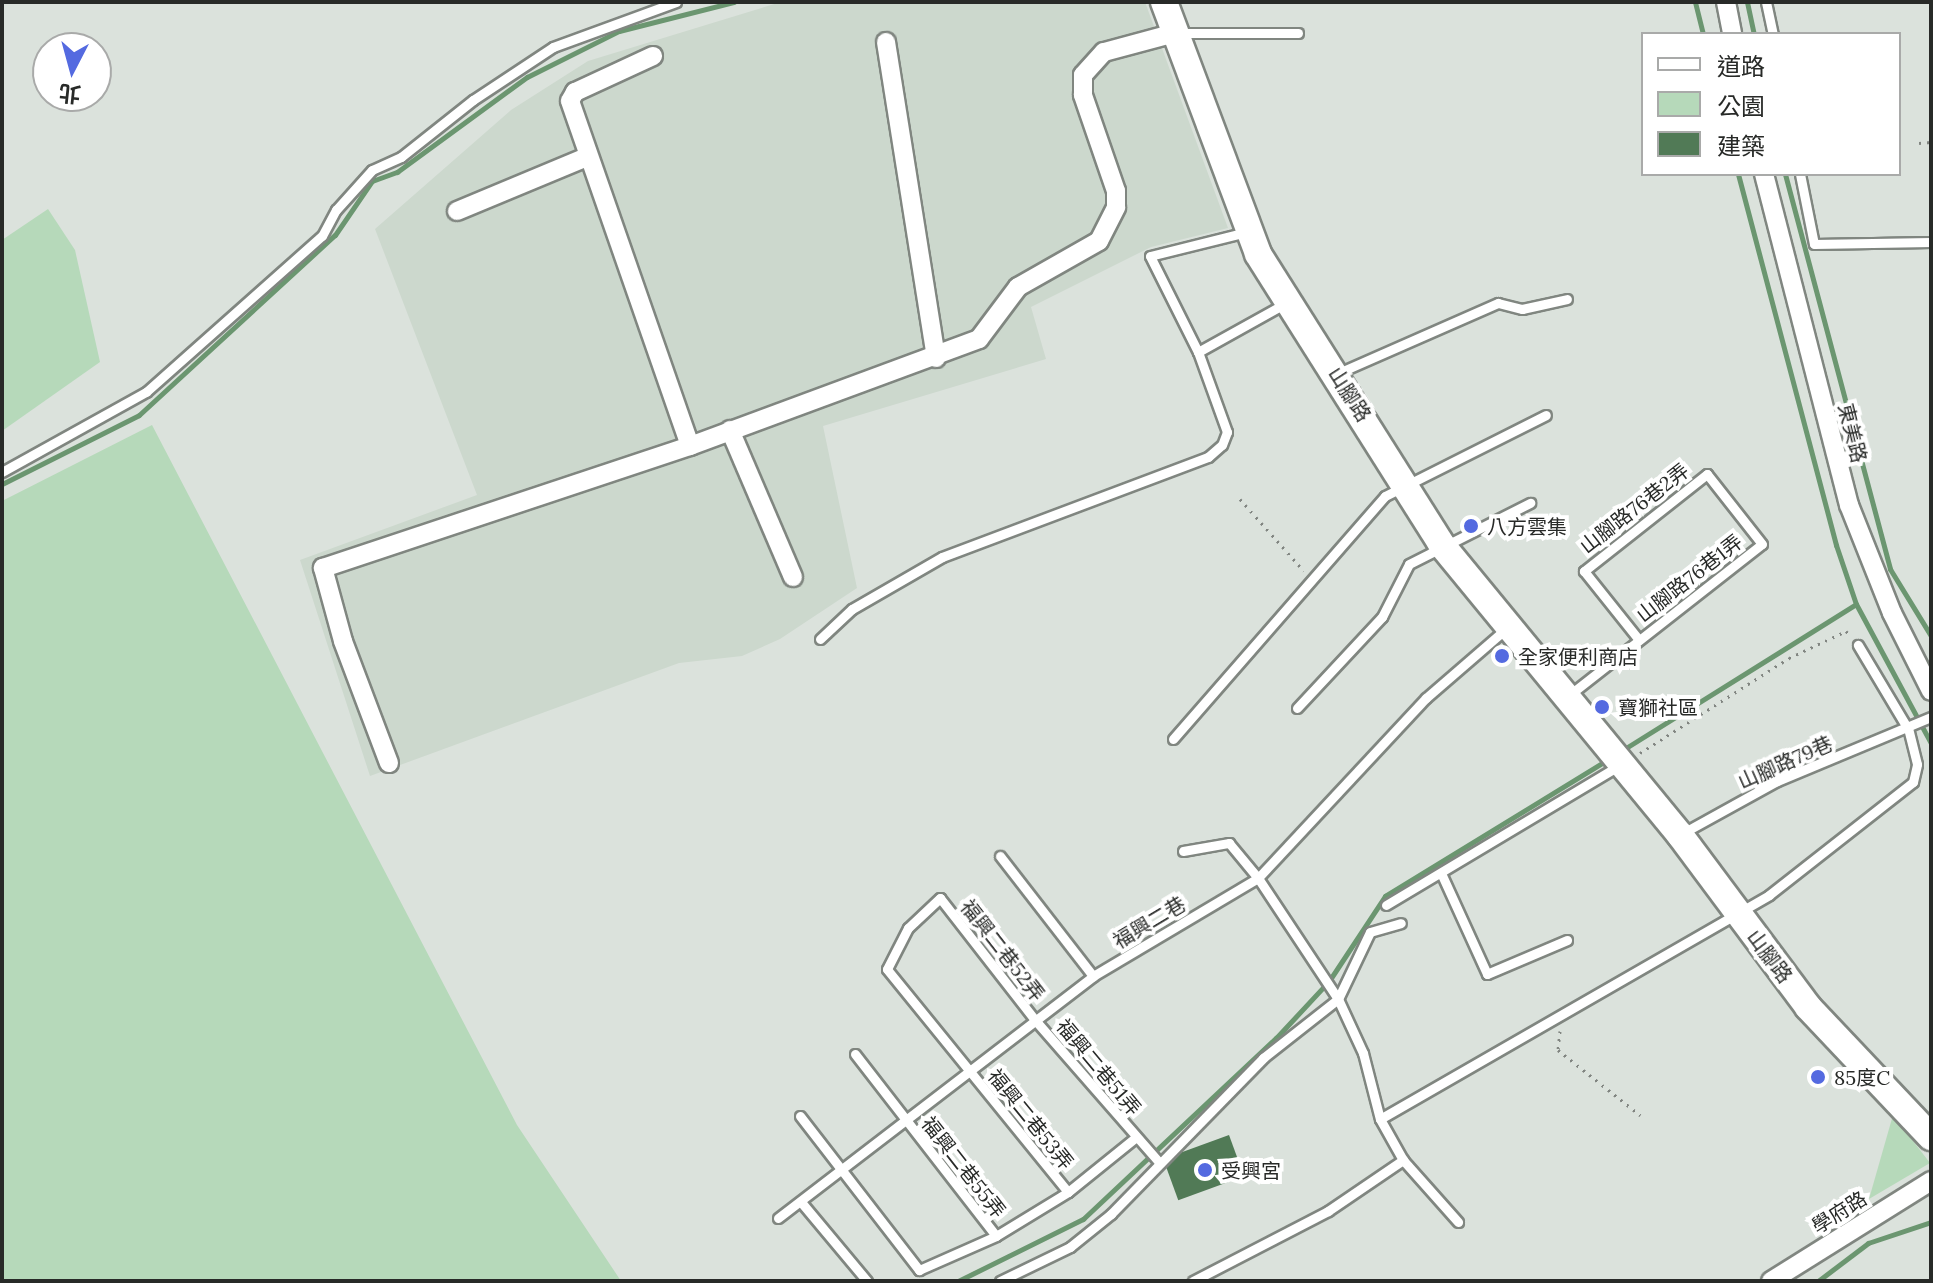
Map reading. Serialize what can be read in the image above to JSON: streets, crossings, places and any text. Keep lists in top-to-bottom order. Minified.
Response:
{"streets":{"main road":["山腳路"],"street":["東美路","學府路"],"lane":["山腳路76巷2弄","山腳路76巷1弄","山腳路79巷","福興二巷","福興二巷52弄","福興二巷51弄","福興二巷53弄","福興二巷55弄"]},"crossings":[["山腳路","山腳路76巷1弄"],["山腳路","山腳路79巷"],["山腳路","福興二巷"],["山腳路76巷2弄","山腳路76巷1弄"],["福興二巷","福興二巷52弄"],["福興二巷","福興二巷51弄"],["福興二巷","福興二巷53弄"],["福興二巷","福興二巷55弄"],["福興二巷52弄","福興二巷51弄"],["福興二巷52弄","福興二巷53弄"]],"places":["八方雲集","全家便利商店","寶獅社區","85度C","受興宮"],"legend":["道路","公園","建築"],"north":"bottom"}
